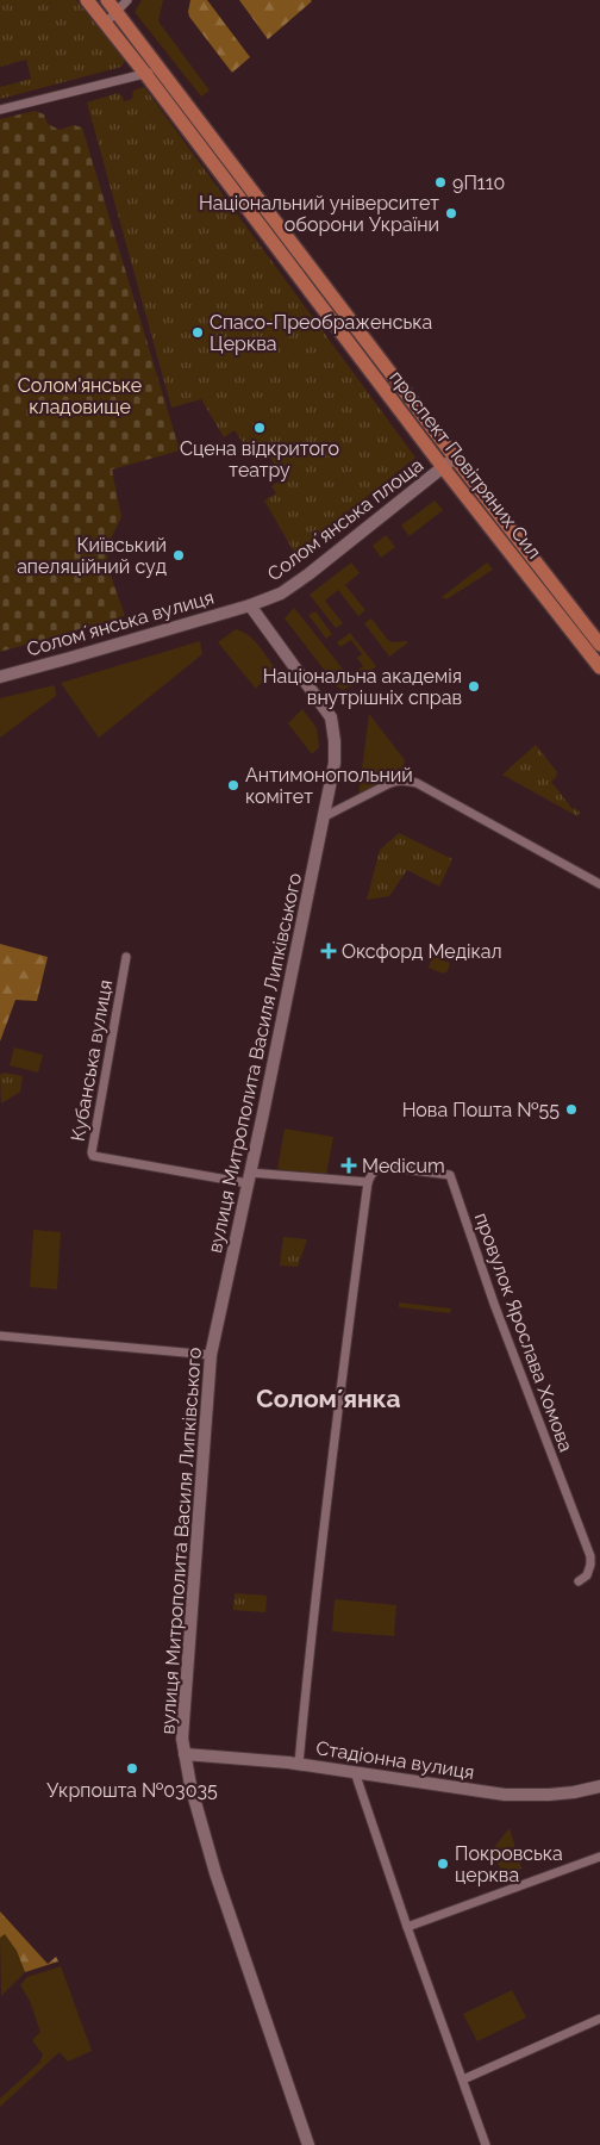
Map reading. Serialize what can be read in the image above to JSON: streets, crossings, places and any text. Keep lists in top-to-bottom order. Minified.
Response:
{"streets":{"main road":["проспект Повітряних Сил","Соломʼянська площа","Соломʼянська вулиця","вулиця Митрополита Василя Липківського","Стадіонна вулиця"],"street":["Кубанська вулиця","провулок Ярослава Хомова"]},"crossings":[["проспект Повітряних Сил","Соломʼянська площа"],["Соломʼянська площа","Соломʼянська вулиця"],["Соломʼянська площа","вулиця Митрополита Василя Липківського"],["Соломʼянська вулиця","вулиця Митрополита Василя Липківського"],["Кубанська вулиця","вулиця Митрополита Василя Липківського"],["вулиця Митрополита Василя Липківського","Стадіонна вулиця"]],"districts":["Соломʼянка"],"parks":["Солом'янське кладовище"],"places":{"other":["9П110","Національний університет оборони України","Спасо-Преображенська Церква","Сцена відкритого театру","Київський апеляційний суд","Національна академія внутрішніх справ","Антимонопольний комітет","Нова Пошта №55","Укрпошта №03035","Покровська церква"],"health":["Оксфорд Медікал","Medicum"]}}
